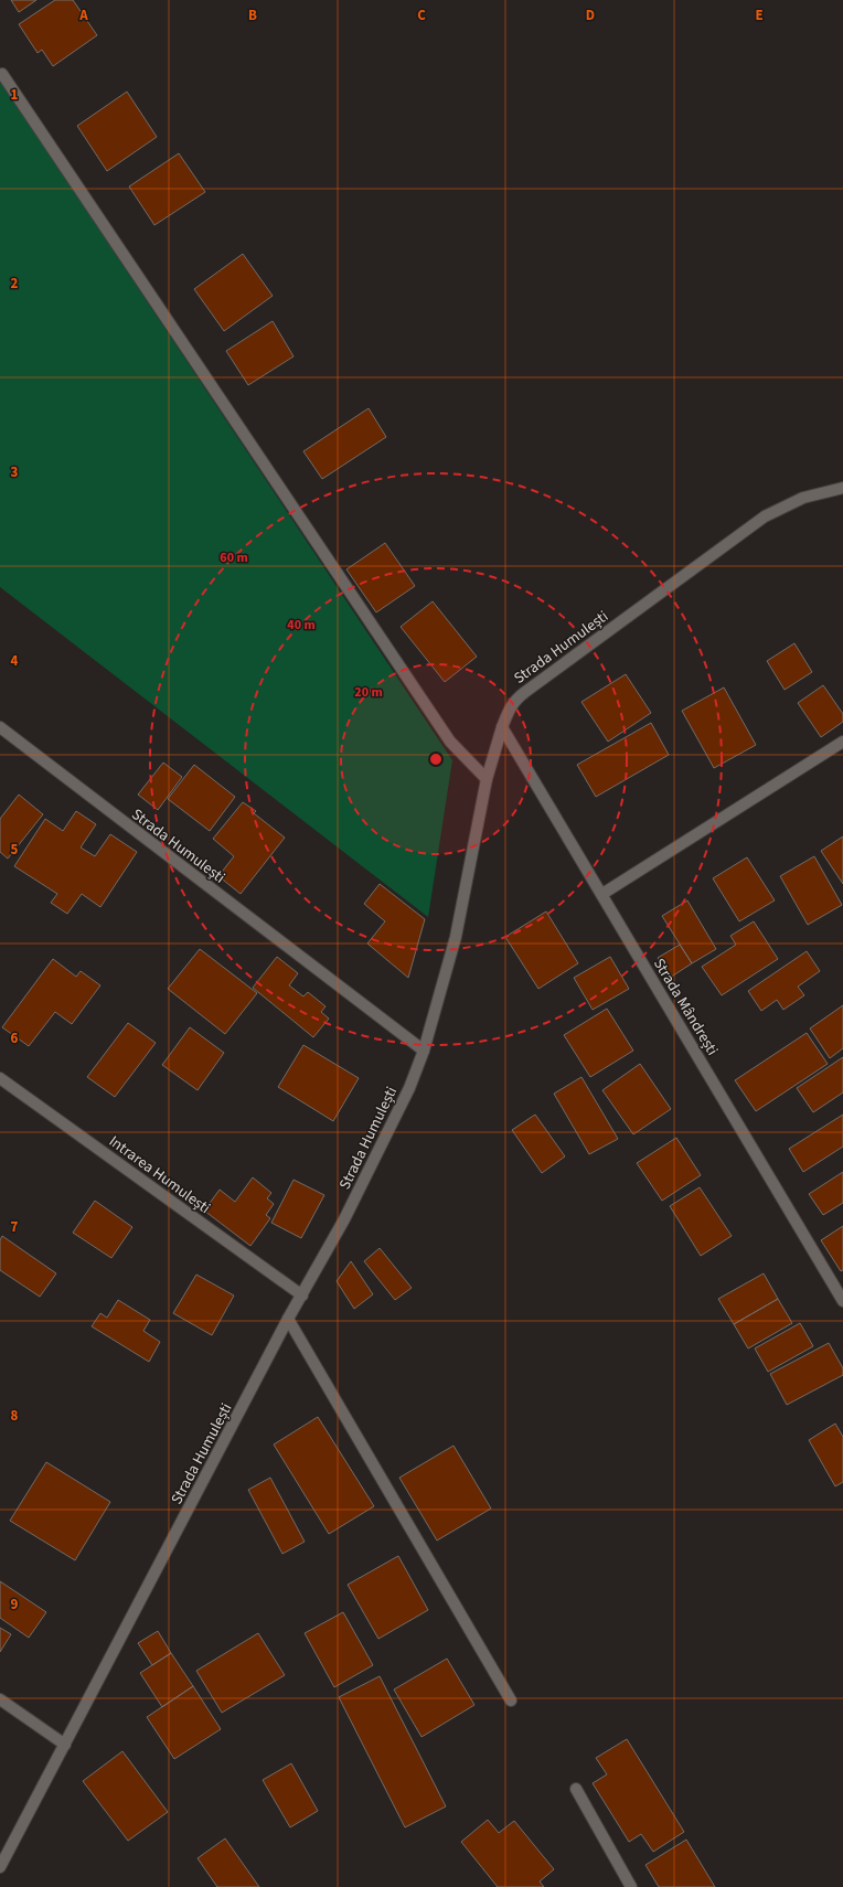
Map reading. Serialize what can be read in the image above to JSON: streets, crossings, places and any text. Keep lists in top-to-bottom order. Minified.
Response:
{"streets":{"street":["Strada Humulești","Strada Mândrești","Intrarea Humulești"]},"crossings":[["Strada Humulești","Strada Mândrești"],["Strada Humulești","Intrarea Humulești"]],"grid":{"columns":["A","B","C","D","E"],"rows":["1","2","3","4","5","6","7","8","9"]},"rings":["60 m","40 m","20 m"]}
